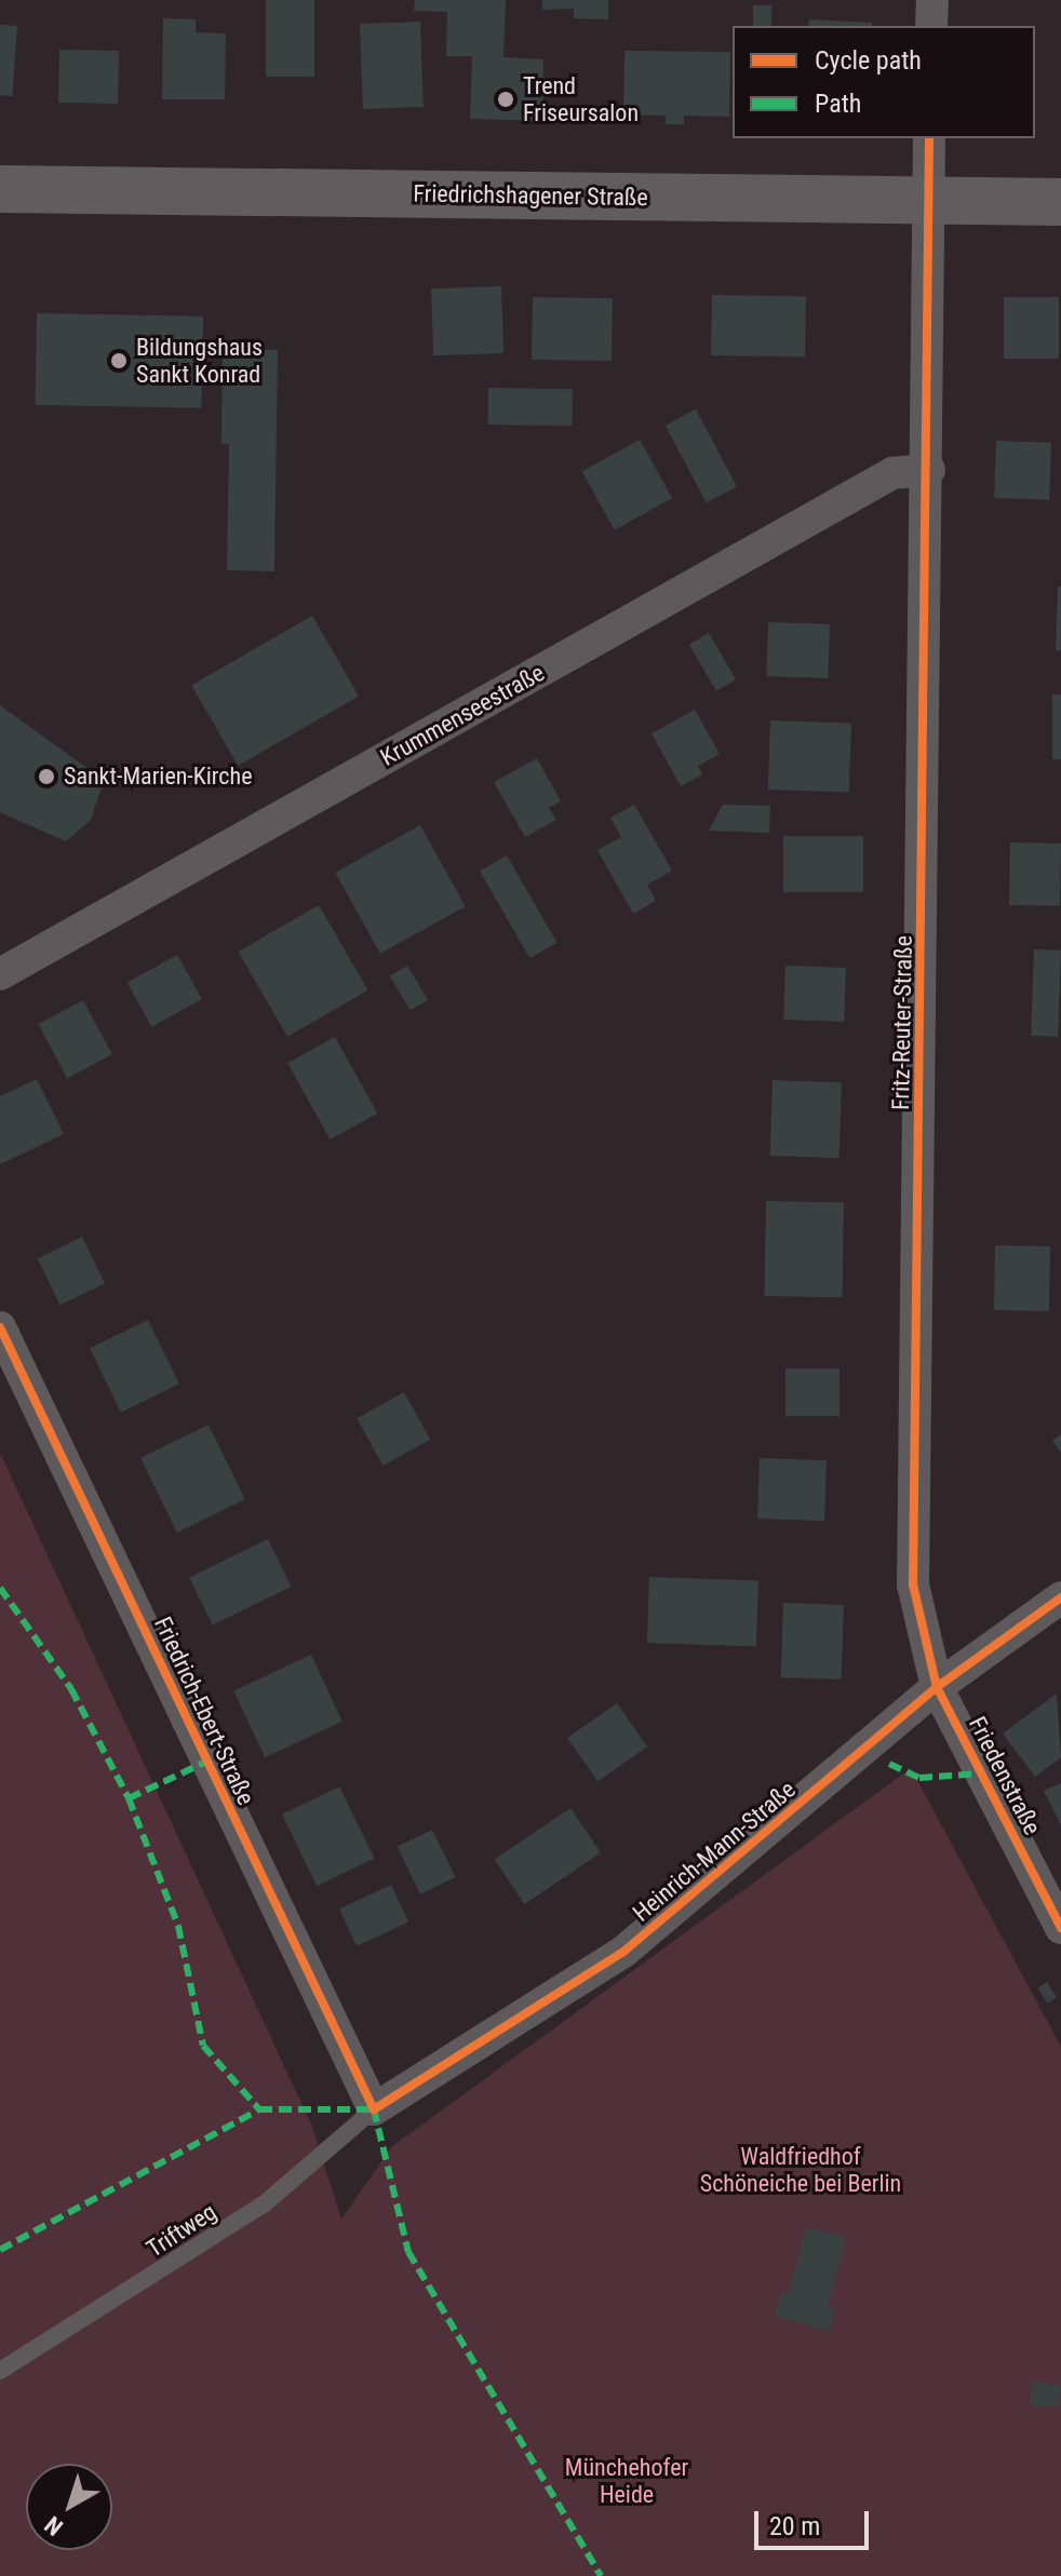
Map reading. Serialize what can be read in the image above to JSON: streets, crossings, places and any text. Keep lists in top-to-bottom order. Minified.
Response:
{"streets":{"main road":["Friedrichshagener Straße"],"street":["Krummenseestraße","Fritz-Reuter-Straße","Friedrich-Ebert-Straße","Friedenstraße","Heinrich-Mann-Straße"],"lane":["Triftweg"]},"crossings":[["Friedrichshagener Straße","Fritz-Reuter-Straße"],["Krummenseestraße","Fritz-Reuter-Straße"],["Fritz-Reuter-Straße","Friedenstraße"],["Fritz-Reuter-Straße","Heinrich-Mann-Straße"],["Friedrich-Ebert-Straße","Heinrich-Mann-Straße"],["Friedrich-Ebert-Straße","Triftweg"],["Friedenstraße","Heinrich-Mann-Straße"],["Heinrich-Mann-Straße","Triftweg"]],"parks":["Waldfriedhof Schöneiche bei Berlin","Münchehofer Heide"],"places":["Trend Friseursalon","Bildungshaus Sankt Konrad","Sankt-Marien-Kirche"],"legend":["Cycle path","Path"],"scale_bar":"20 m","north":"bottom left"}
